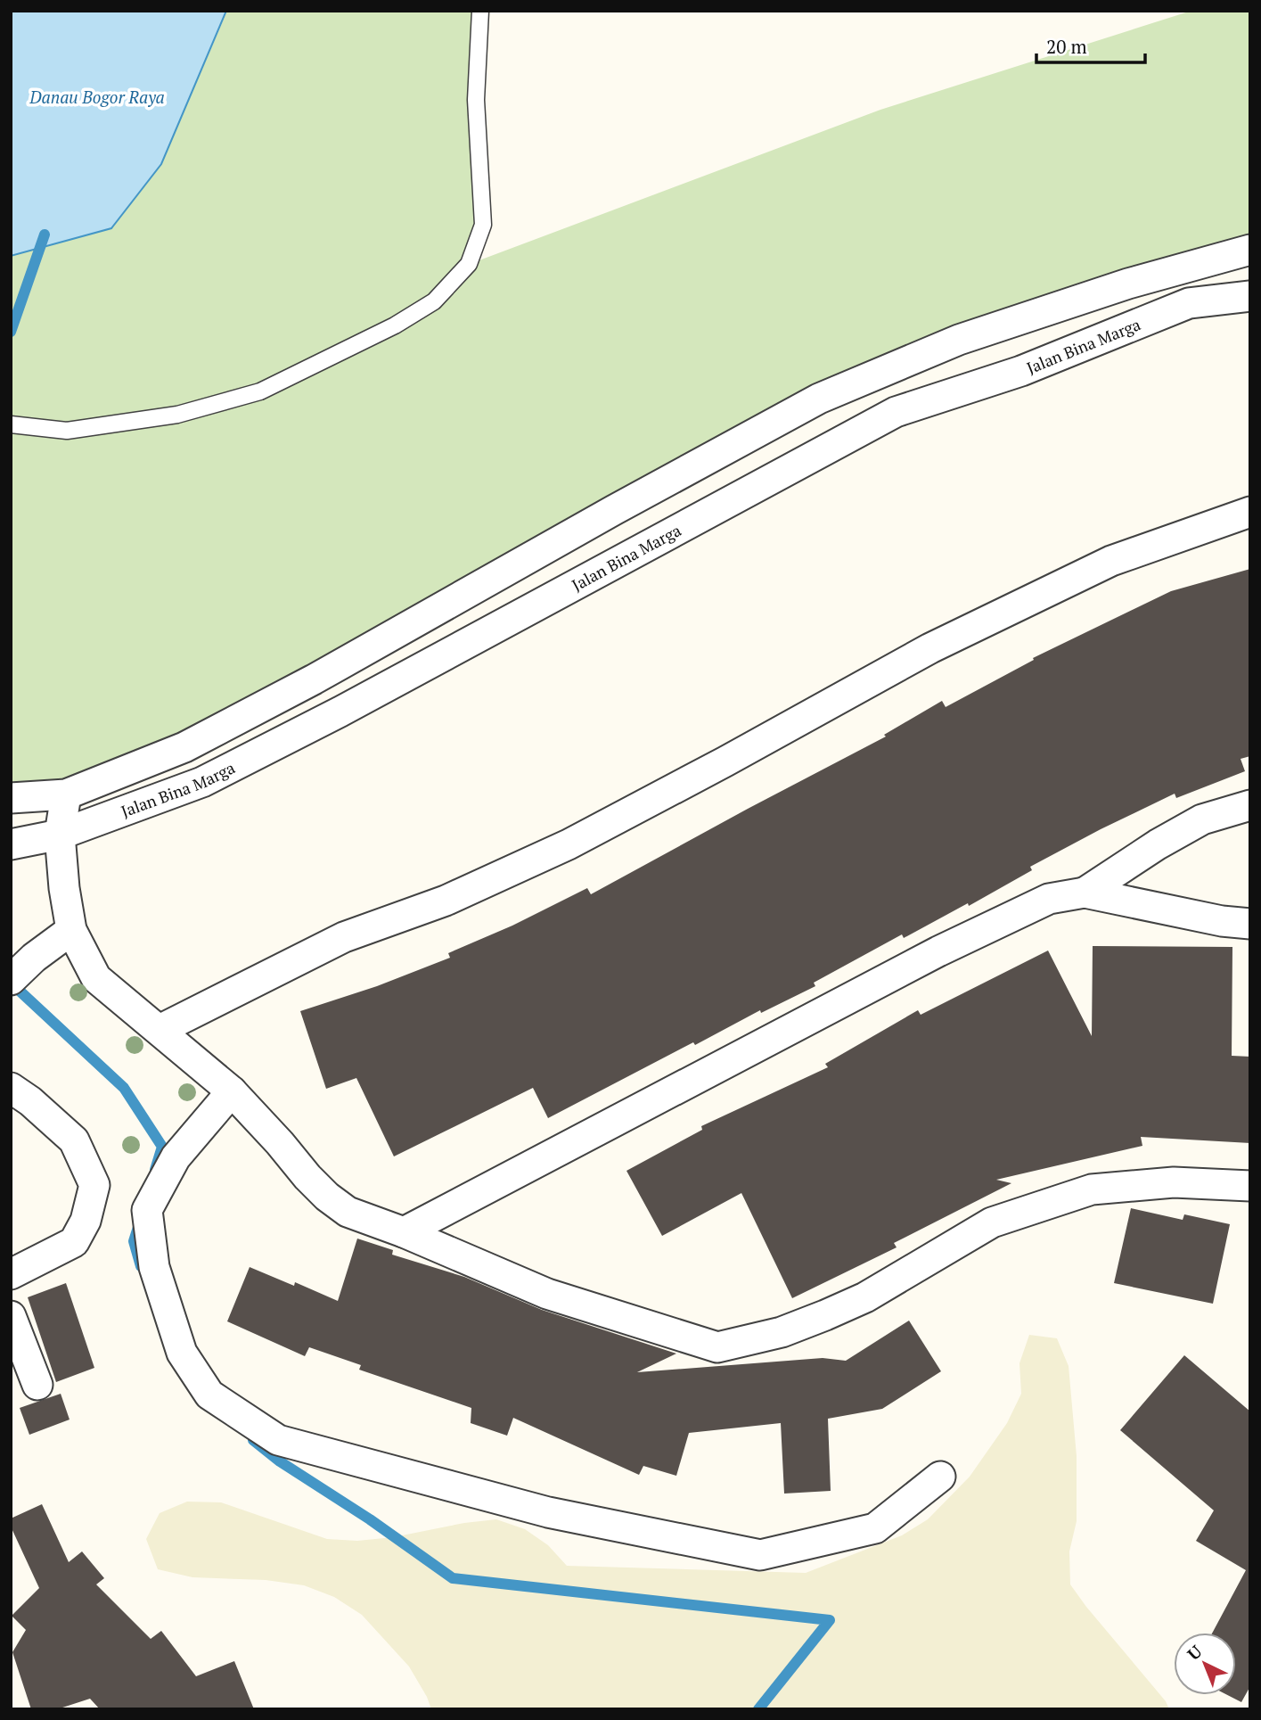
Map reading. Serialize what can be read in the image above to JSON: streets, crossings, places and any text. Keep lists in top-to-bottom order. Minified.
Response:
{"streets":{"street":["Jalan Bina Marga"]},"water":["Danau Bogor Raya"],"scale_bar":"20 m","north":"top left"}
